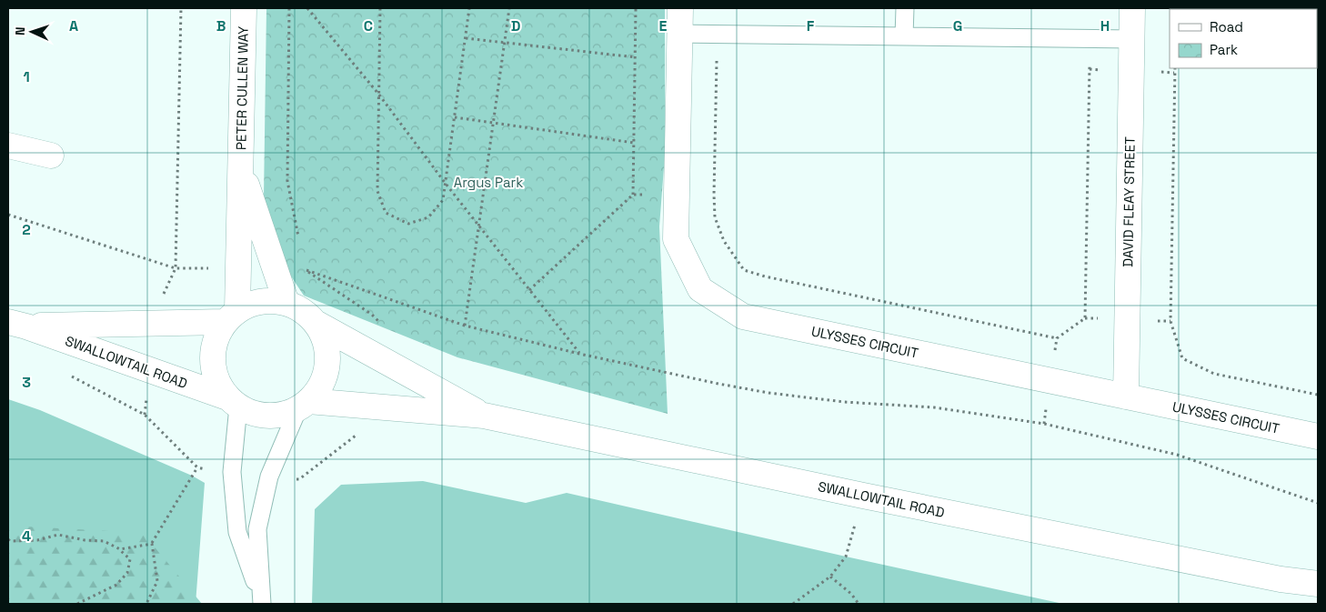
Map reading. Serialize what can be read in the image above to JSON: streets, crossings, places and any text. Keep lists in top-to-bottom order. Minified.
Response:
{"streets":{"street":["PETER CULLEN WAY","DAVID FLEAY STREET","ULYSSES CIRCUIT","SWALLOWTAIL ROAD"]},"crossings":[["PETER CULLEN WAY","SWALLOWTAIL ROAD"],["DAVID FLEAY STREET","ULYSSES CIRCUIT"]],"parks":["Argus Park"],"legend":["Road","Park"],"north":"left","grid":{"columns":["A","B","C","D","E","F","G","H"],"rows":["1","2","3","4"]}}
